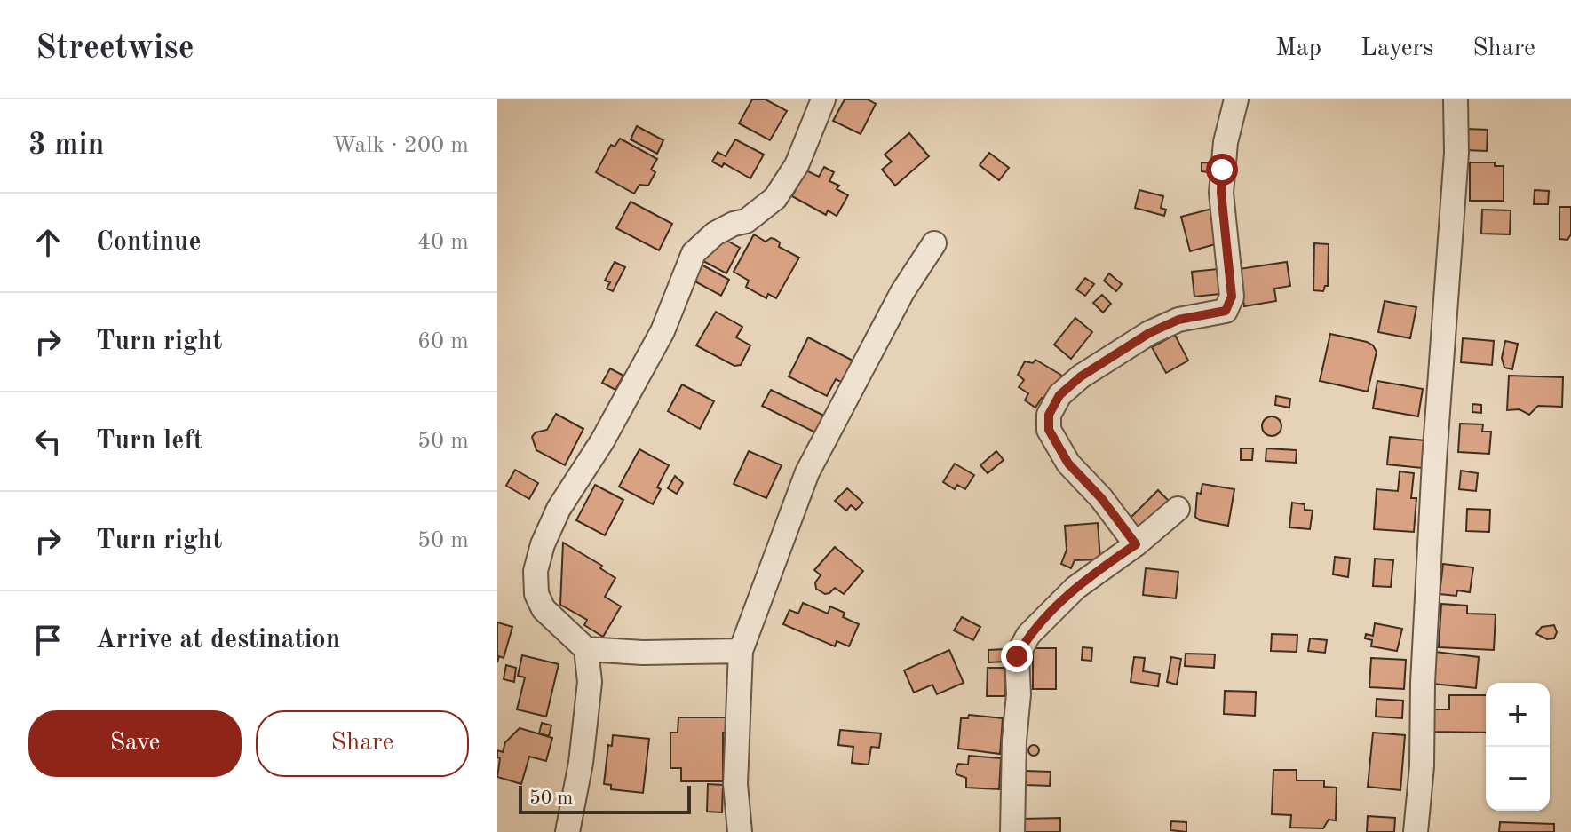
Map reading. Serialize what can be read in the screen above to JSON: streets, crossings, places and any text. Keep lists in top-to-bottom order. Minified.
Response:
{"scale_bar":"50 m","page":{"header":"Streetwise","nav":["Map","Layers","Share"],"heading":["3 min","Walk · 200 m"],"list":[["Continue","40 m"],["Turn right","60 m"],["Turn left","50 m"],["Turn right","50 m"],"Arrive at destination"],"map_buttons":["+","−"],"buttons":["Save","Share"],"scale":"50 m"}}
